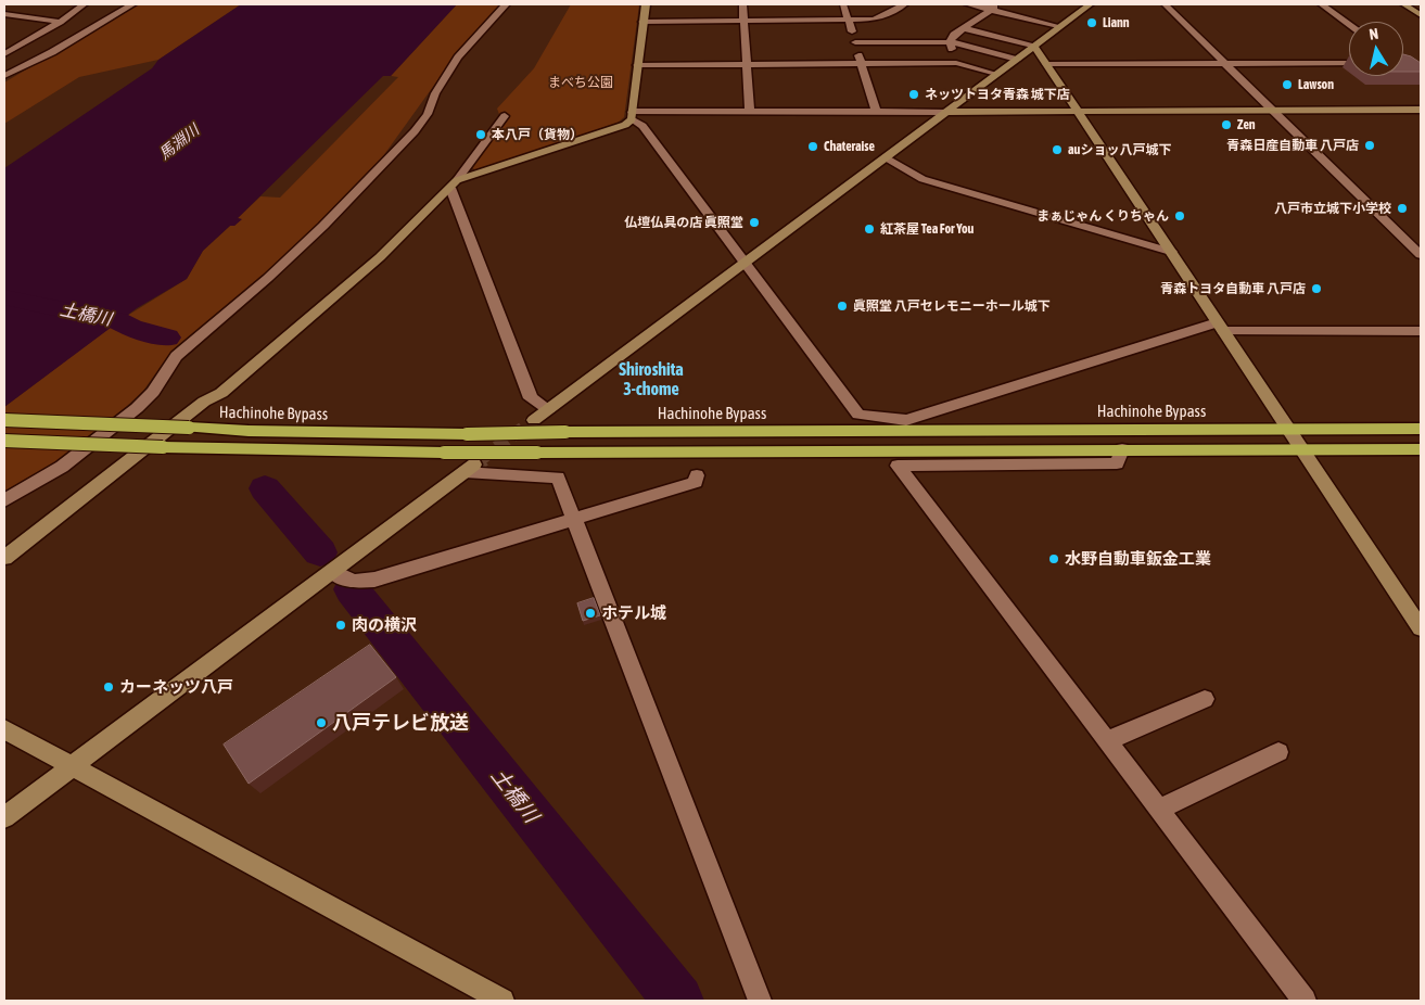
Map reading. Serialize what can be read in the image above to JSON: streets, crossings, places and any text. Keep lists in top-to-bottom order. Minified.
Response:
{"streets":{"highway":["Hachinohe Bypass"]},"districts":["Shiroshita 3-chome"],"water":["馬淵川","土橋川"],"parks":["まべち公園"],"places":["Liann","Lawson","ネッツトヨタ青森 城下店","Zen","本八戸（貨物）","青森日産自動車 八戸店","Chateraise","auショッ八戸城下","八戸市立城下小学校","まぁじゃん くりちゃん","仏壇仏具の店 眞照堂","紅茶屋 Tea For You","青森トヨタ自動車 八戸店","眞照堂 八戸セレモニーホール城下","水野自動車鈑金工業","ホテル城","肉の横沢","カーネッツ八戸","八戸テレビ放送"],"north":"top"}
